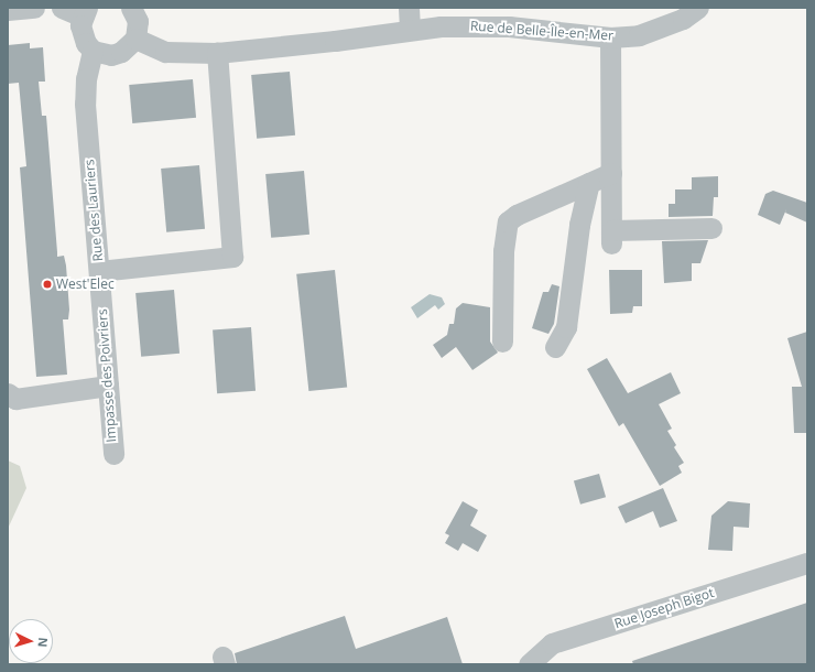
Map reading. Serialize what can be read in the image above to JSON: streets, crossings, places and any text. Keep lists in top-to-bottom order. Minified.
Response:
{"streets":{"street":["Rue de Belle-Île-en-Mer","Rue des Lauriers","Impasse des Poivriers","Rue Joseph Bigot"]},"crossings":[["Rue de Belle-Île-en-Mer","Rue des Lauriers"],["Rue des Lauriers","Impasse des Poivriers"]],"places":["West'Elec"],"north":"right"}
